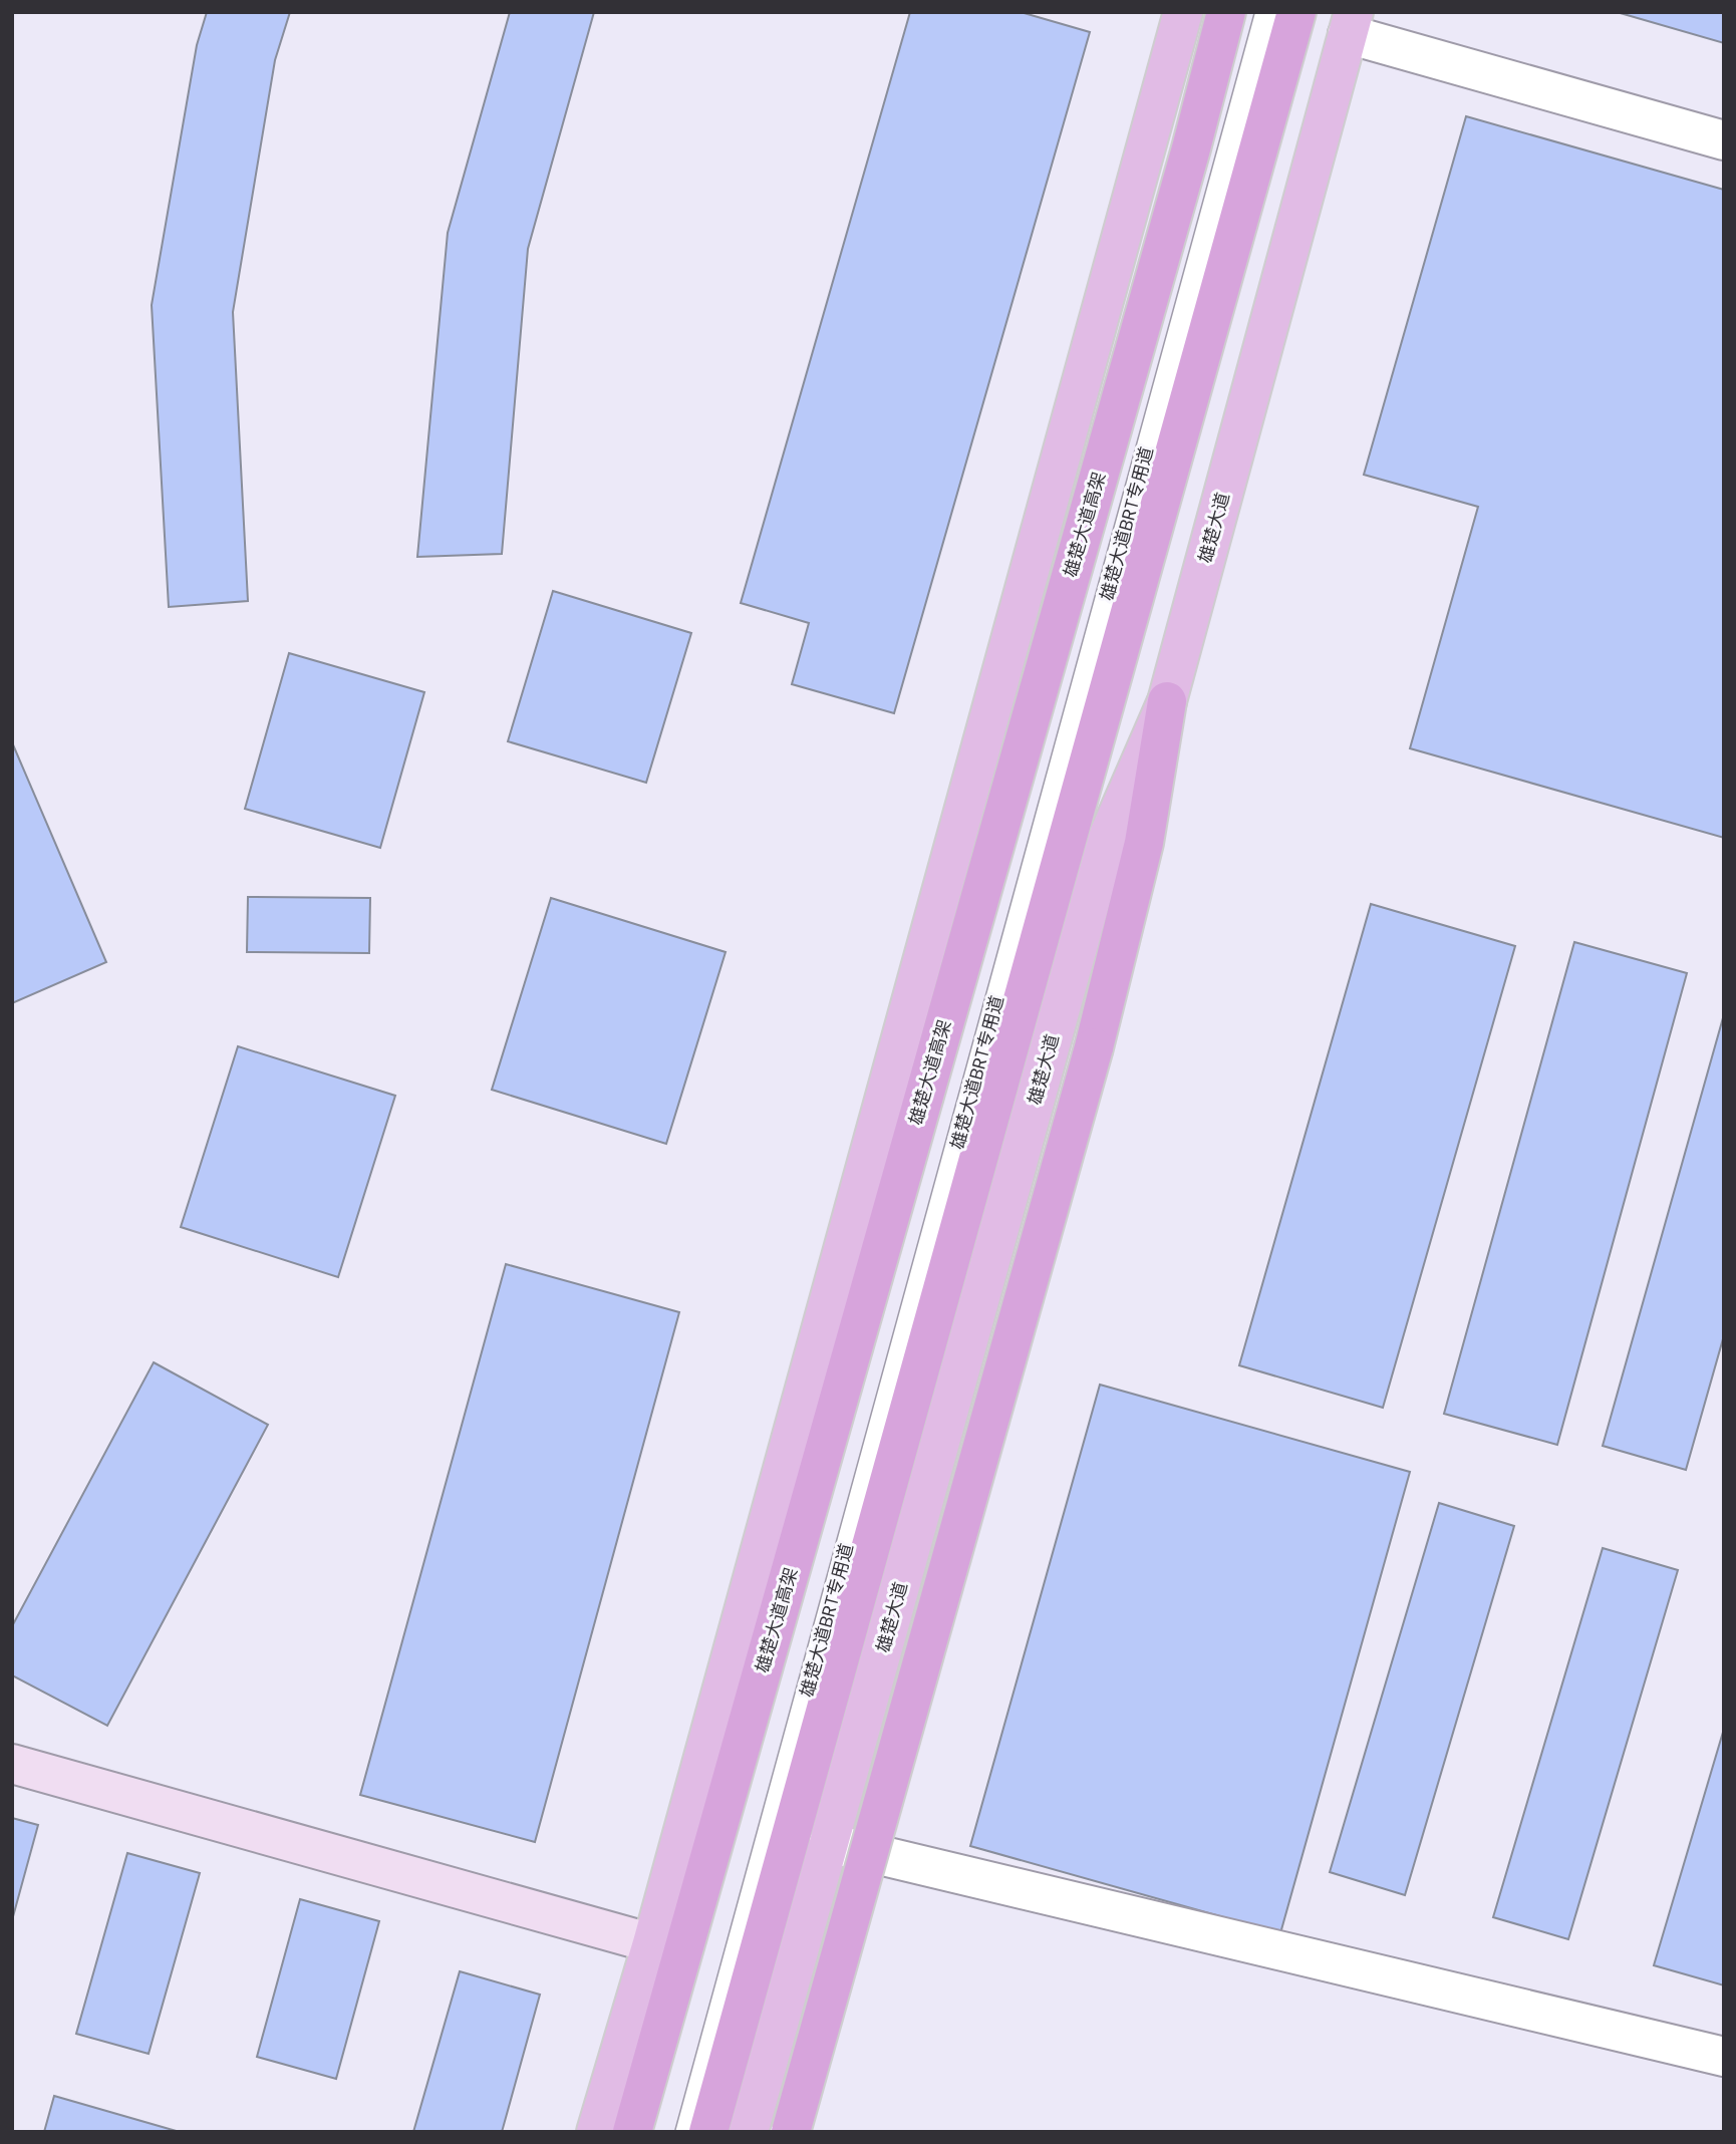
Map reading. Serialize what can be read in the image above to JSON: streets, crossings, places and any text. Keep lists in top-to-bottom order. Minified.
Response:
{"streets":{"highway":["雄楚大道高架"],"main road":["雄楚大道"],"lane":["雄楚大道BRT专用道"]}}
